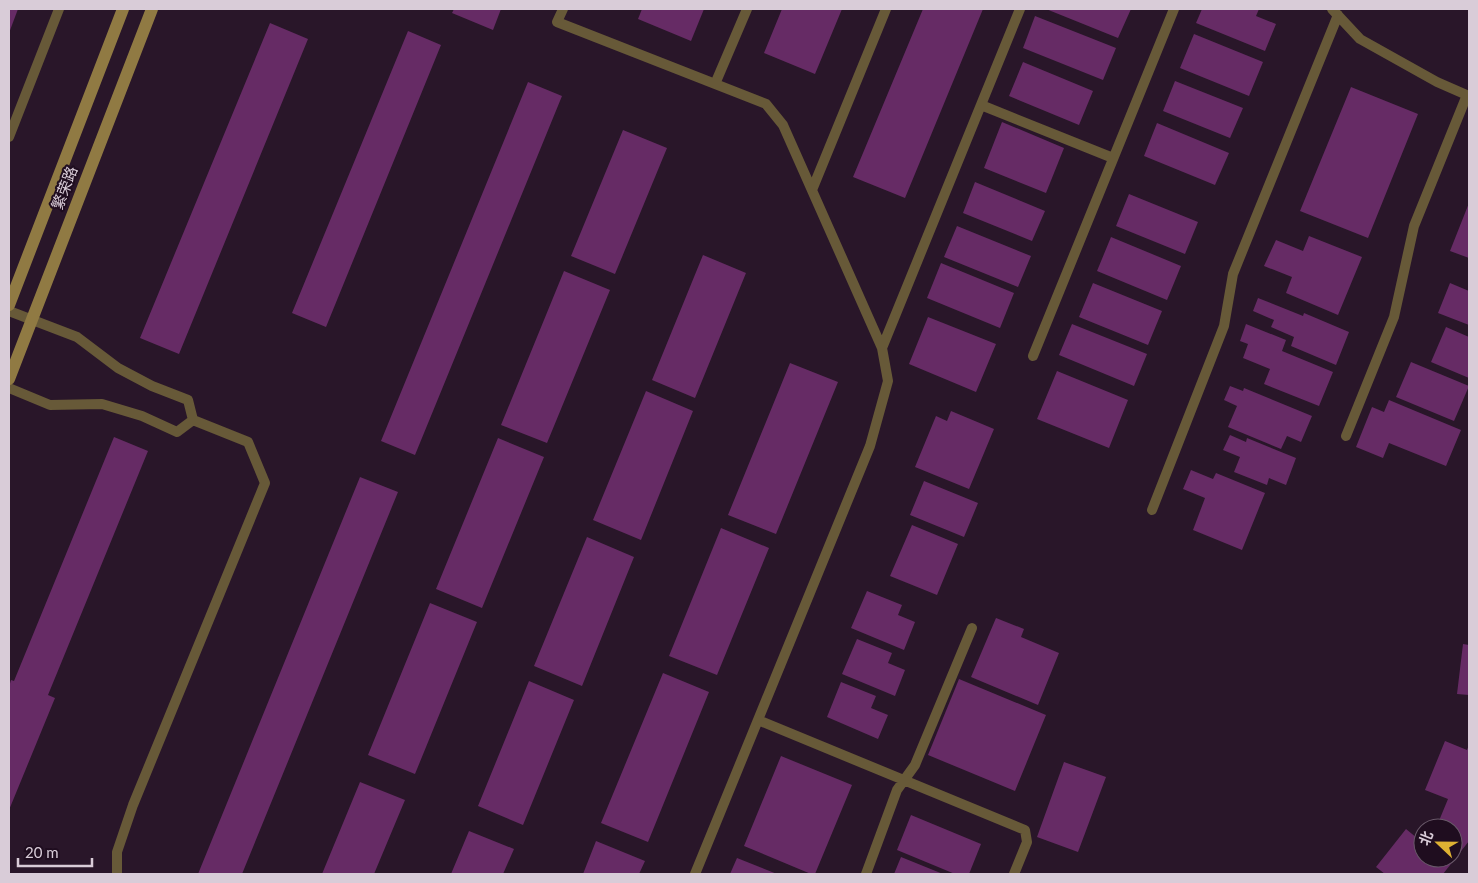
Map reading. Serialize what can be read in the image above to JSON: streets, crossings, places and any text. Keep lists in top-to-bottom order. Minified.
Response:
{"streets":{"main road":["繁荣路"]},"scale_bar":"20 m","north":"left"}
